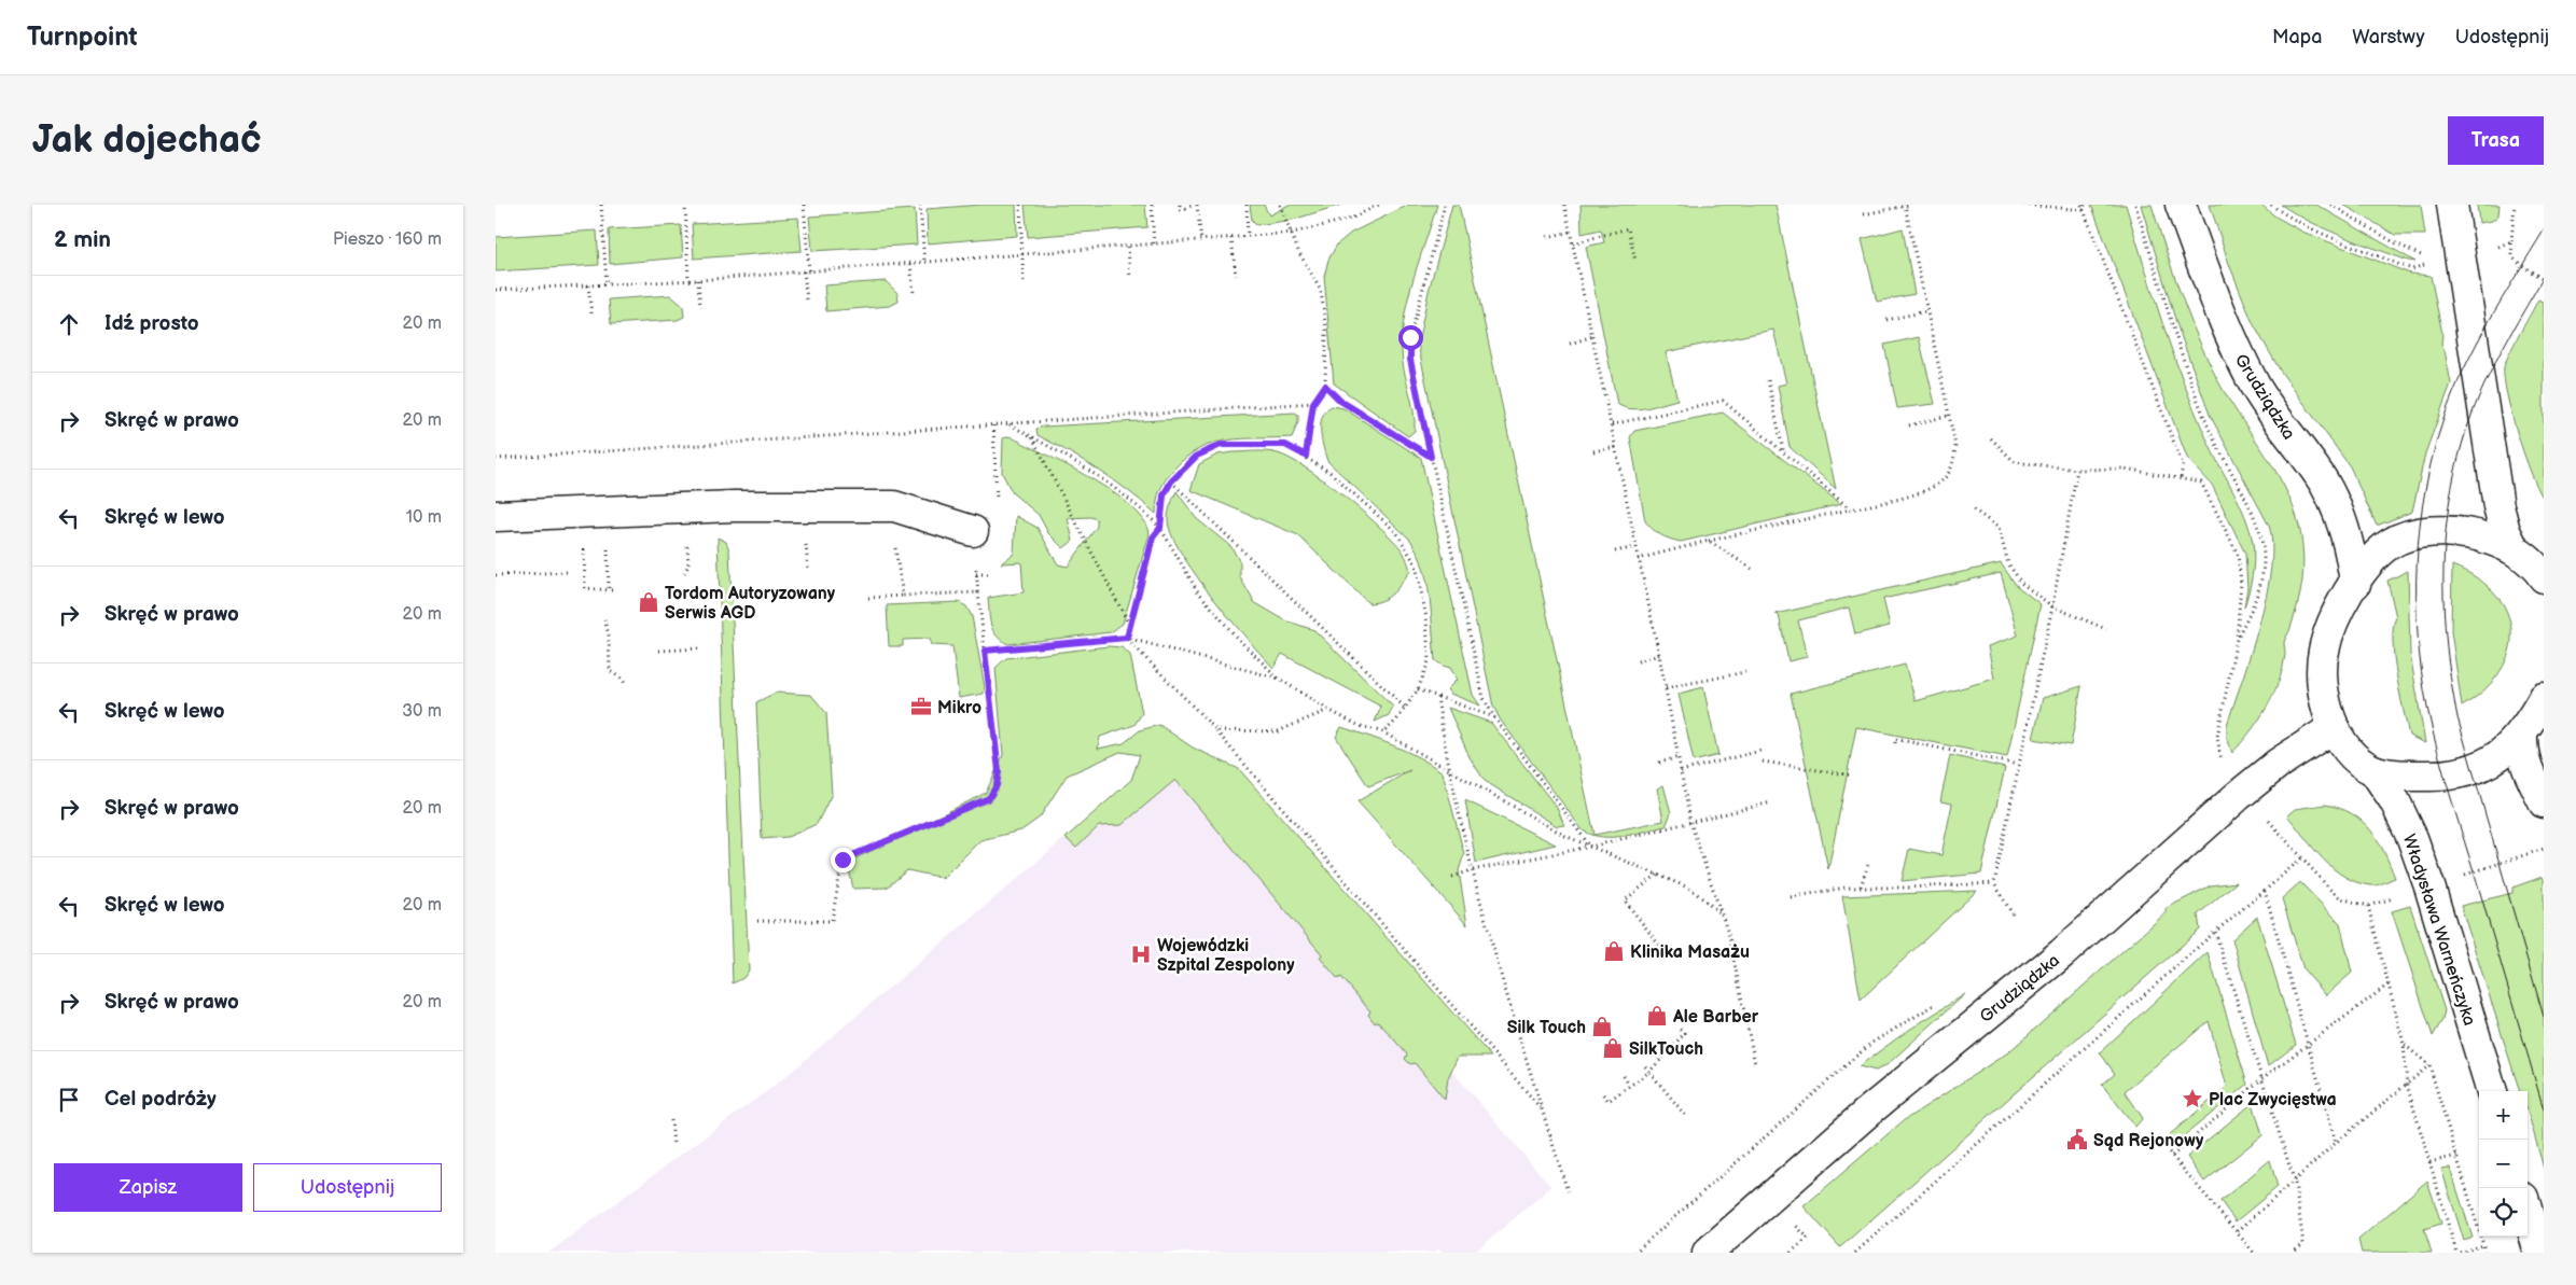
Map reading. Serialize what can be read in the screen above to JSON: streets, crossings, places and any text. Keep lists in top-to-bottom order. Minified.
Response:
{"streets":{"main road":["Grudziądzka","Władysława Warneńczyka"]},"places":{"shop":["Tordom Autoryzowany Serwis AGD","Klinika Masażu","Ale Barber","Silk Touch","SilkTouch"],"office":["Mikro"],"hospital":["Wojewódzki Szpital Zespolony"],"place":["Plac Zwycięstwa"],"public building":["Sąd Rejonowy"]},"page":{"header":"Turnpoint","nav":["Mapa","Warstwy","Udostępnij"],"buttons":["Trasa",["Zapisz","Udostępnij"]],"title":"Jak dojechać","heading":["2 min","Pieszo · 160 m"],"list":[["Idź prosto","20 m"],["Skręć w prawo","20 m"],["Skręć w lewo","10 m"],["Skręć w prawo","20 m"],["Skręć w lewo","30 m"],["Skręć w prawo","20 m"],["Skręć w lewo","20 m"],["Skręć w prawo","20 m"],"Cel podróży"],"map_buttons":["+","−"]}}
